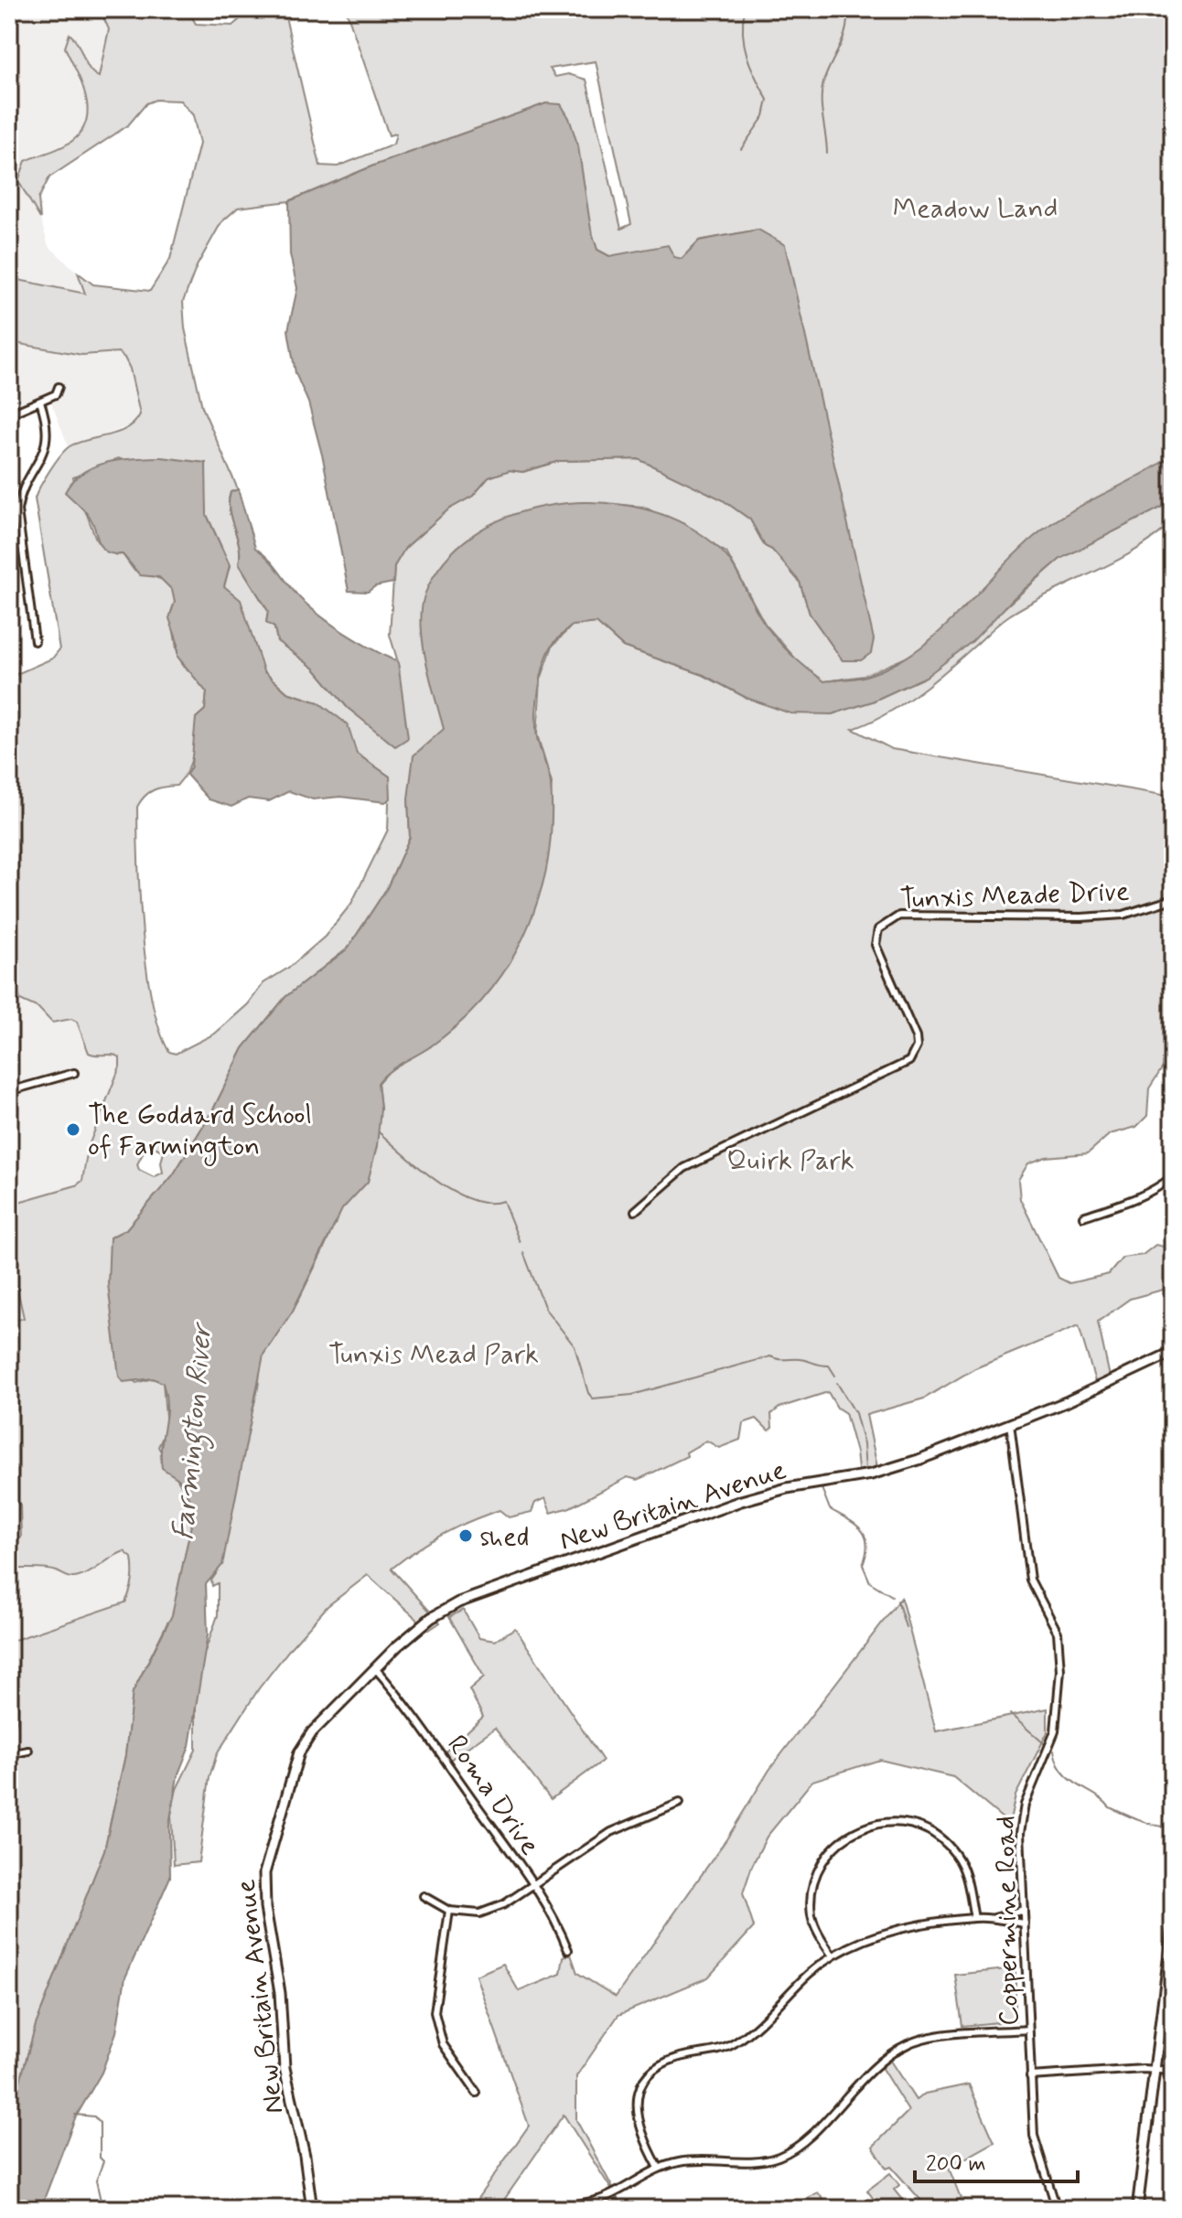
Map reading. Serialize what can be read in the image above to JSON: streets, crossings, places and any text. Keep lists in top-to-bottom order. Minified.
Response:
{"streets":{"street":["Tunxis Meade Drive","New Britain Avenue","Roma Drive","Coppermine Road"]},"crossings":[["New Britain Avenue","Roma Drive"],["New Britain Avenue","Coppermine Road"]],"water":["Farmington River"],"parks":["Meadow Land","Quirk Park","Tunxis Mead Park"],"places":["The Goddard School of Farmington","shed"],"scale_bar":"200 m"}
